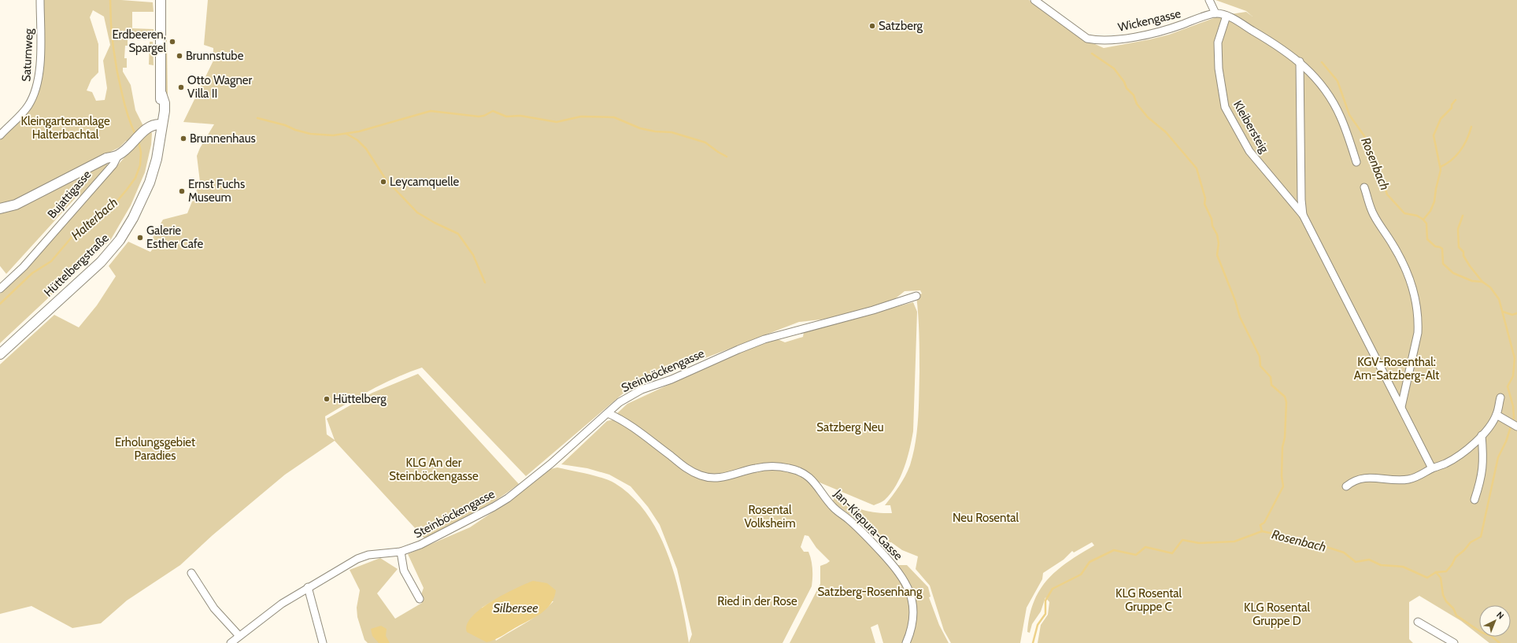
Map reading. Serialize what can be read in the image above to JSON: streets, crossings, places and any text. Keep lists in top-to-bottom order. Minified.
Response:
{"streets":{"main road":["Bujattigasse","Hüttelbergstraße"],"street":["Wickengasse","Saturnweg","Kleibersteig","Steinböckengasse","Jan-Kiepura-Gasse"]},"crossings":[["Bujattigasse","Hüttelbergstraße"],["Steinböckengasse","Jan-Kiepura-Gasse"]],"water":["Rosenbach","Halterbach","Silbersee"],"parks":["Kleingartenanlage Halterbachtal","KGV-Rosenthal: Am-Satzberg-Alt","Satzberg Neu","Erholungsgebiet Paradies","KLG An der Steinböckengasse","Rosental Volksheim","Neu Rosental","Satzberg-Rosenhang","KLG Rosental Gruppe C","Ried in der Rose","KLG Rosental Gruppe D"],"places":["Satzberg","Erdbeeren, Spargel","Brunnstube","Otto Wagner Villa II","Brunnenhaus","Leycamquelle","Ernst Fuchs Museum","Galerie Esther Cafe","Hüttelberg"],"north":"top right"}
